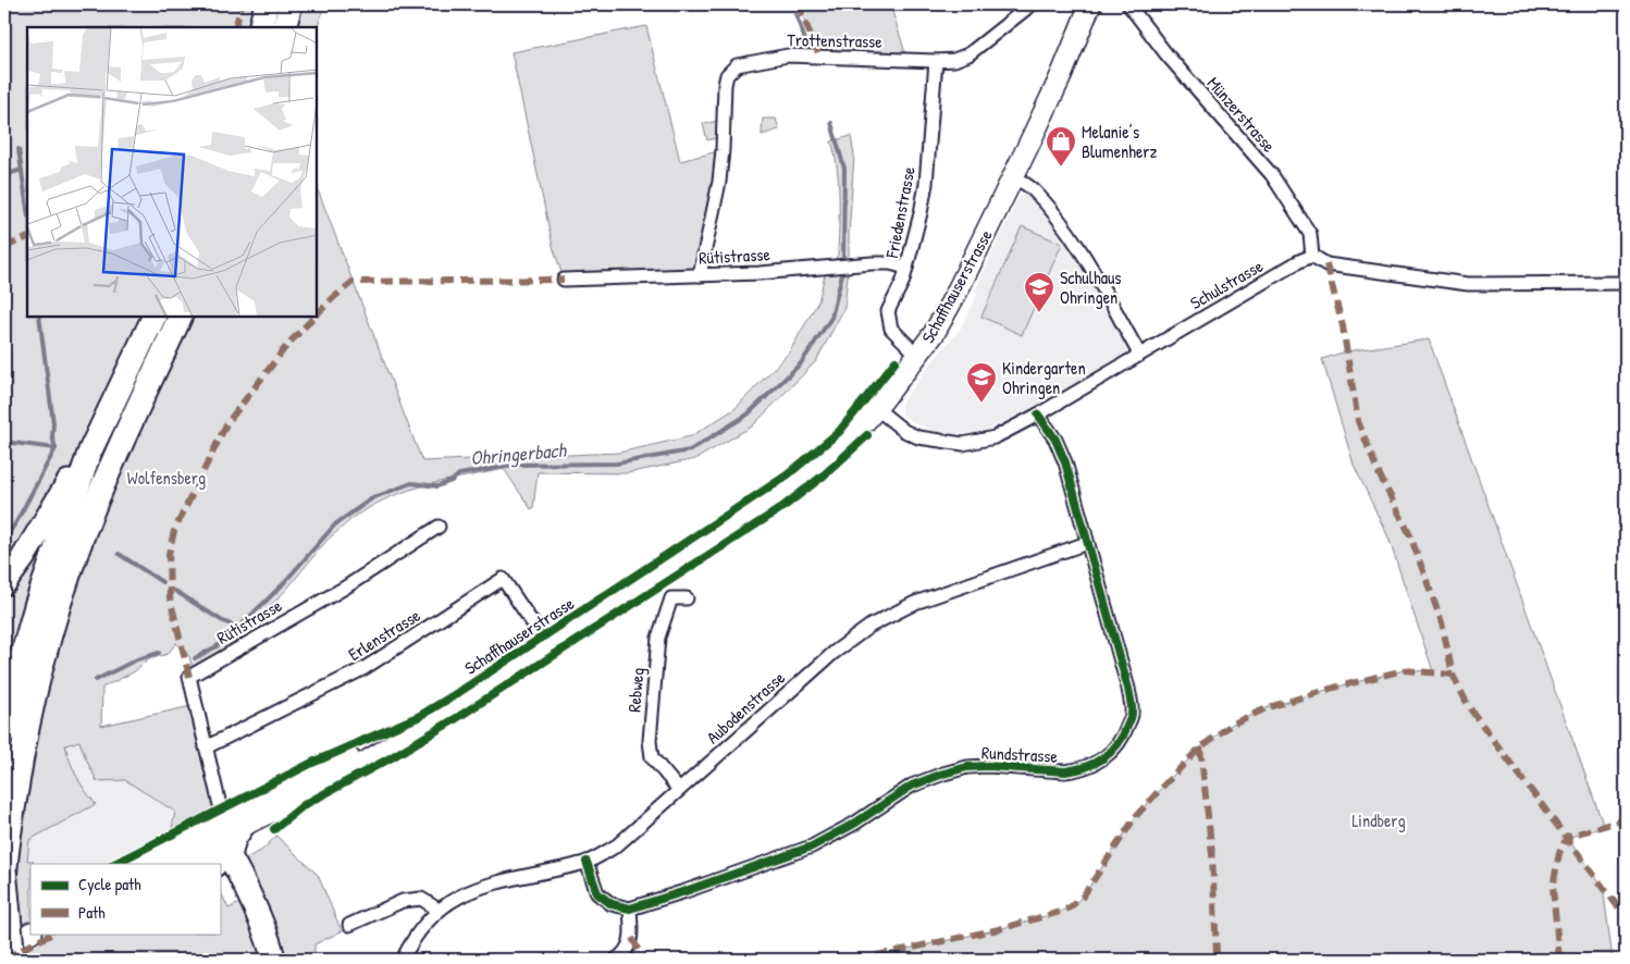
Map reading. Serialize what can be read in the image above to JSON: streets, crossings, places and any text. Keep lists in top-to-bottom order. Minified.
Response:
{"streets":{"main road":["Schaffhauserstrasse"],"street":["Trottenstrasse","Münzerstrasse","Friedenstrasse","Rütistrasse","Schulstrasse","Erlenstrasse","Rebweg","Aubodenstrasse","Rundstrasse"]},"crossings":[["Trottenstrasse","Friedenstrasse"],["Trottenstrasse","Rütistrasse"],["Münzerstrasse","Schulstrasse"],["Friedenstrasse","Rütistrasse"],["Friedenstrasse","Schaffhauserstrasse"],["Rütistrasse","Schaffhauserstrasse"],["Rütistrasse","Erlenstrasse"],["Schulstrasse","Schaffhauserstrasse"],["Schulstrasse","Rundstrasse"],["Schaffhauserstrasse","Erlenstrasse"],["Rebweg","Aubodenstrasse"],["Aubodenstrasse","Rundstrasse"]],"water":["Ohringerbach"],"parks":["Wolfensberg","Lindberg"],"places":{"shop":["Melanie’s Blumenherz"],"school or university":["Schulhaus Ohringen","Kindergarten Ohringen"]},"legend":["Cycle path","Path"]}
